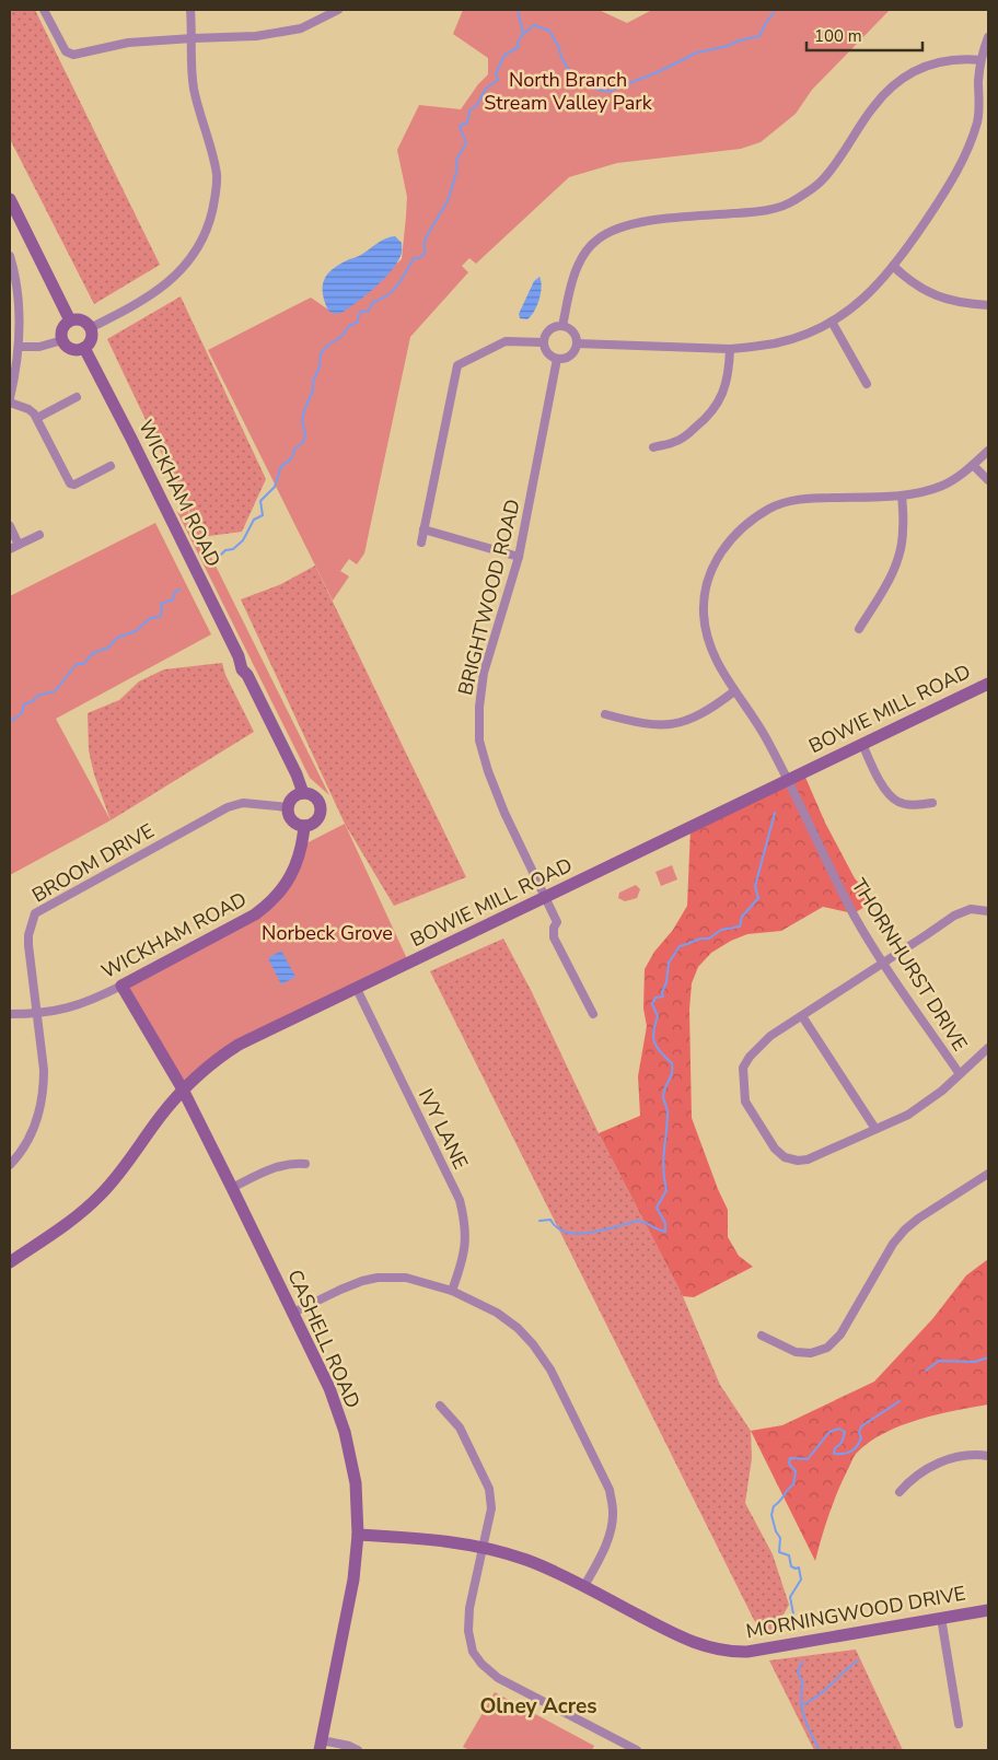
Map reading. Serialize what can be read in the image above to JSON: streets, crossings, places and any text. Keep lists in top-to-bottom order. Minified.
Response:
{"streets":{"street":["WICKHAM ROAD","BRIGHTWOOD ROAD","BOWIE MILL ROAD","BROOM DRIVE","THORNHURST DRIVE","IVY LANE","CASHELL ROAD","MORNINGWOOD DRIVE"]},"crossings":[["WICKHAM ROAD","BROOM DRIVE"],["WICKHAM ROAD","CASHELL ROAD"],["BRIGHTWOOD ROAD","BOWIE MILL ROAD"],["BOWIE MILL ROAD","THORNHURST DRIVE"],["BOWIE MILL ROAD","IVY LANE"],["BOWIE MILL ROAD","CASHELL ROAD"],["CASHELL ROAD","MORNINGWOOD DRIVE"]],"districts":["Olney Acres"],"parks":["North Branch Stream Valley Park","Norbeck Grove"],"scale_bar":"100 m"}
